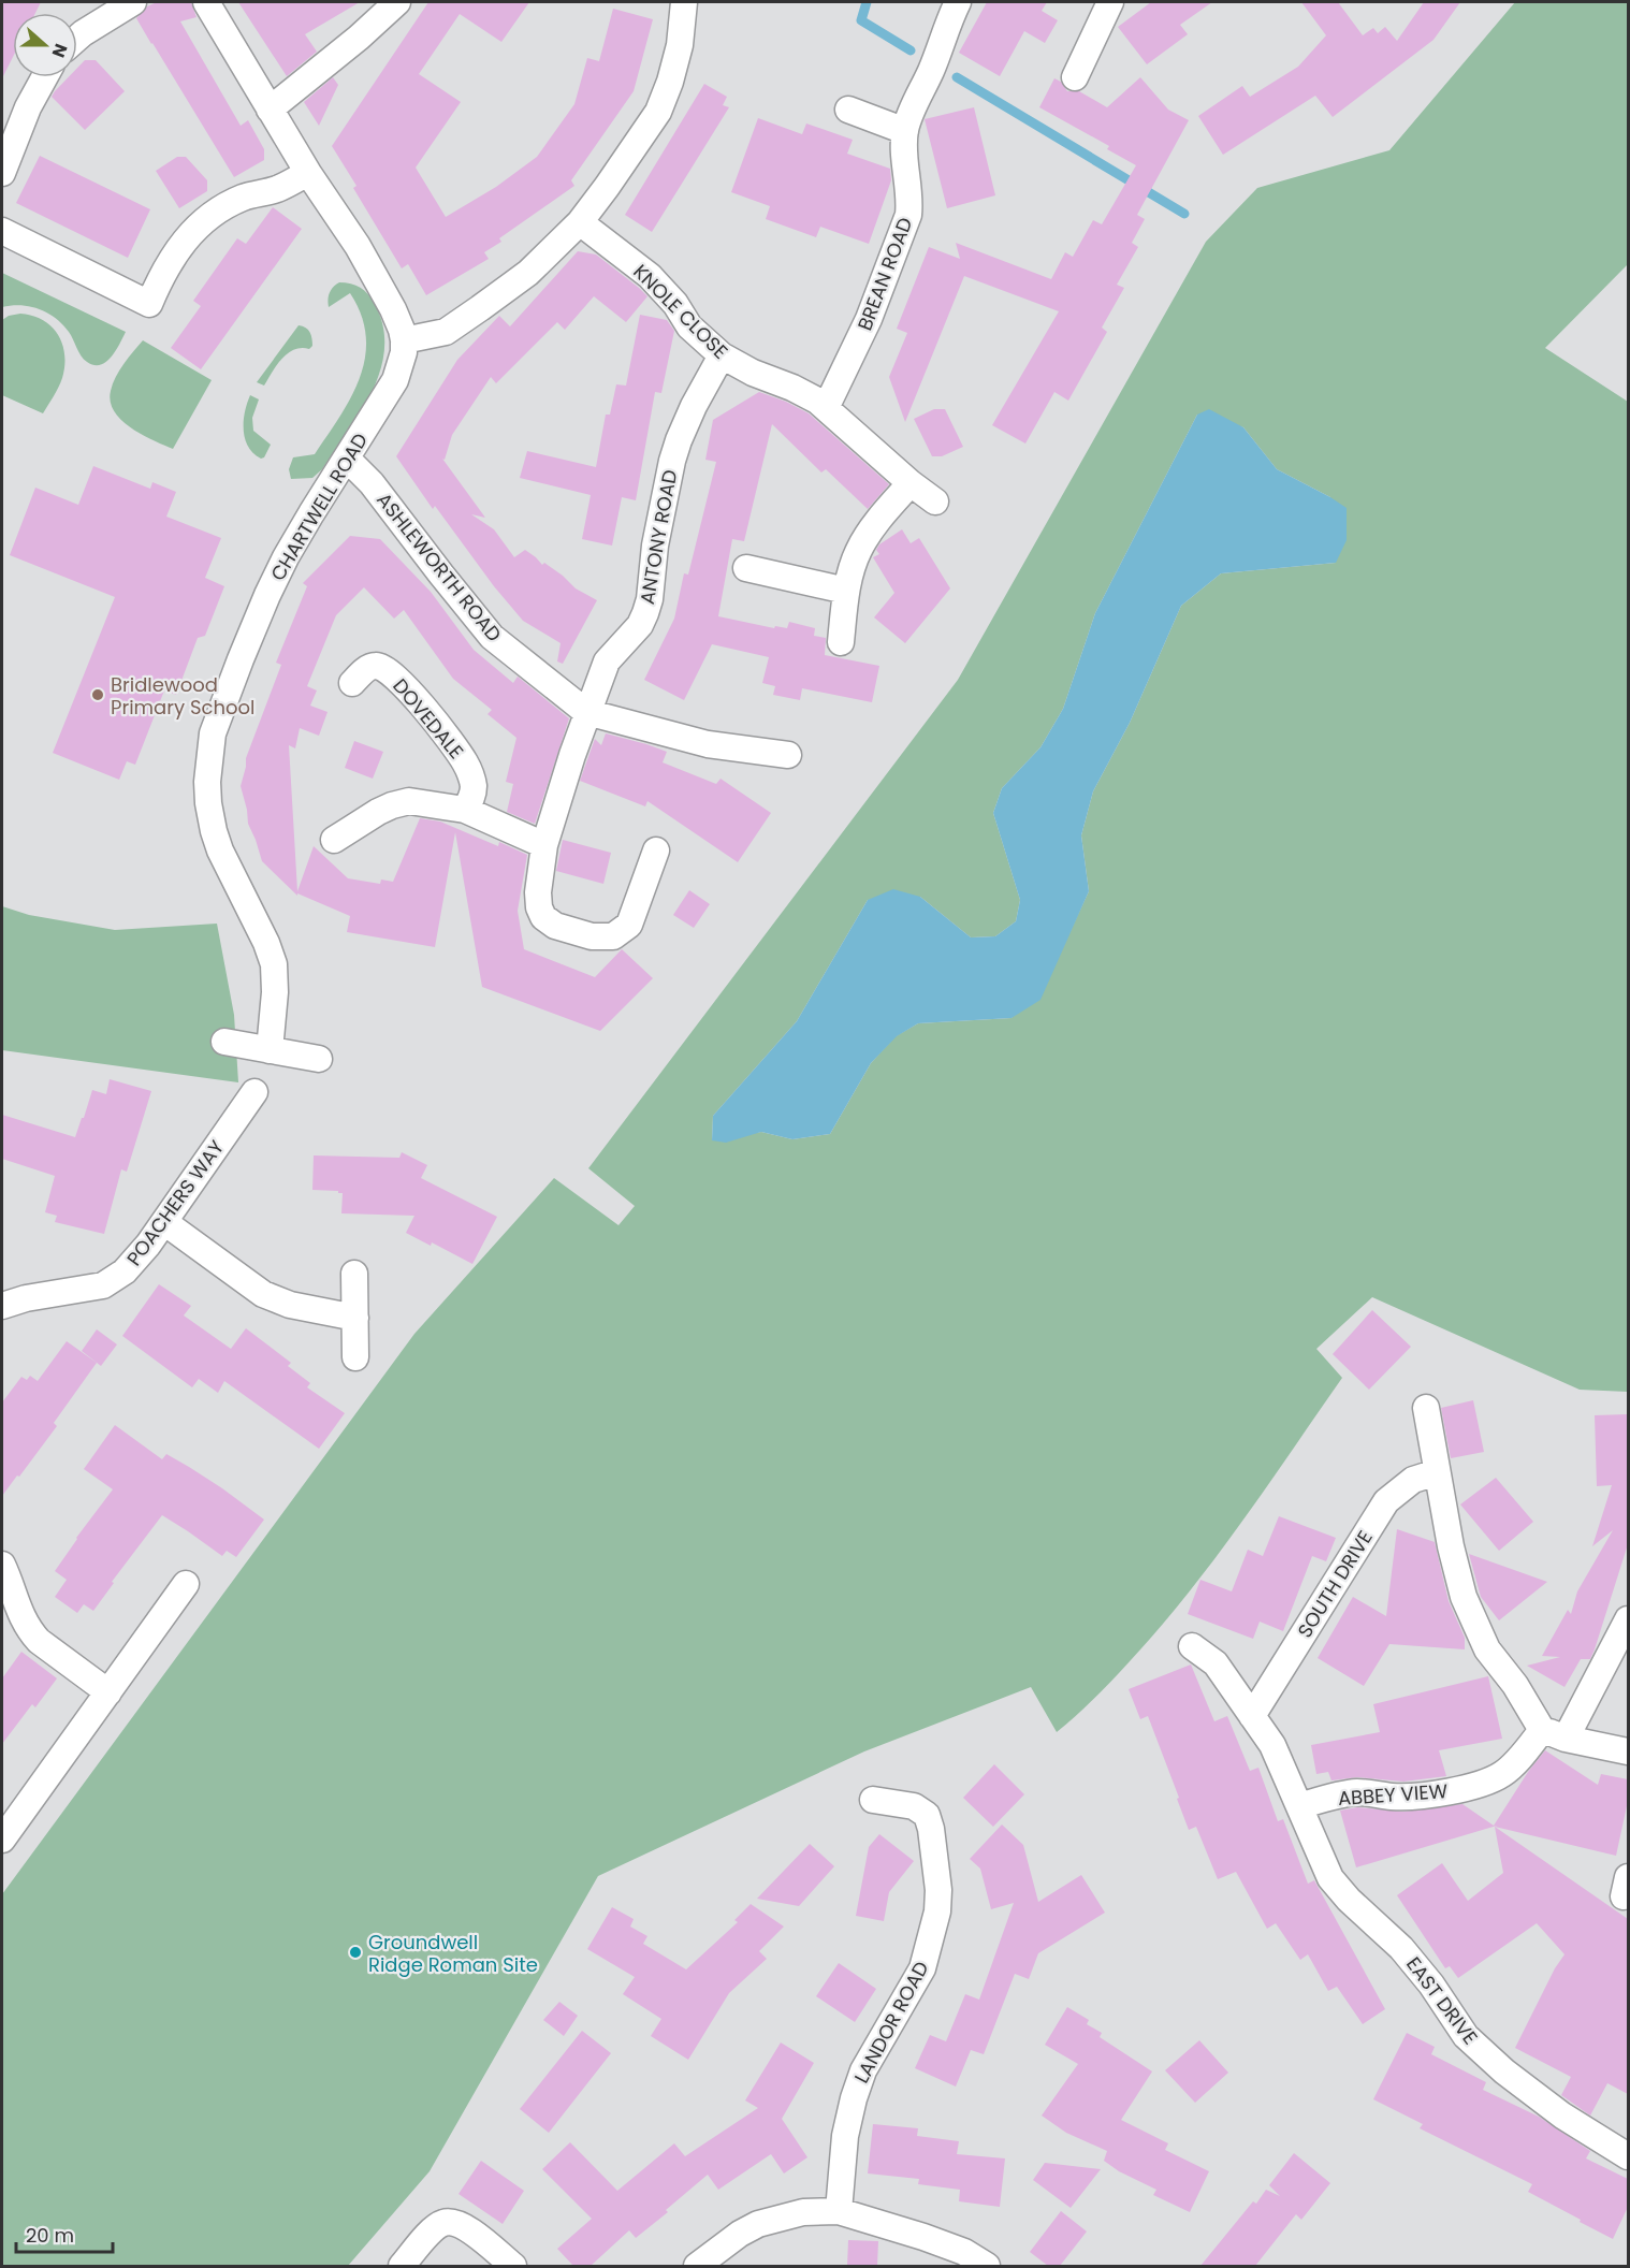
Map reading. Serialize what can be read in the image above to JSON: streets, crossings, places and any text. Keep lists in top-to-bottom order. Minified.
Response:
{"streets":{"street":["BREAN ROAD","KNOLE CLOSE","CHARTWELL ROAD","ANTONY ROAD","ASHLEWORTH ROAD","DOVEDALE","POACHERS WAY","SOUTH DRIVE","ABBEY VIEW","EAST DRIVE","LANDOR ROAD"]},"crossings":[["BREAN ROAD","KNOLE CLOSE"],["KNOLE CLOSE","ANTONY ROAD"],["CHARTWELL ROAD","ASHLEWORTH ROAD"],["ANTONY ROAD","ASHLEWORTH ROAD"],["ABBEY VIEW","EAST DRIVE"]],"places":["Bridlewood Primary School","Groundwell Ridge Roman Site"],"scale_bar":"20 m","north":"right"}
